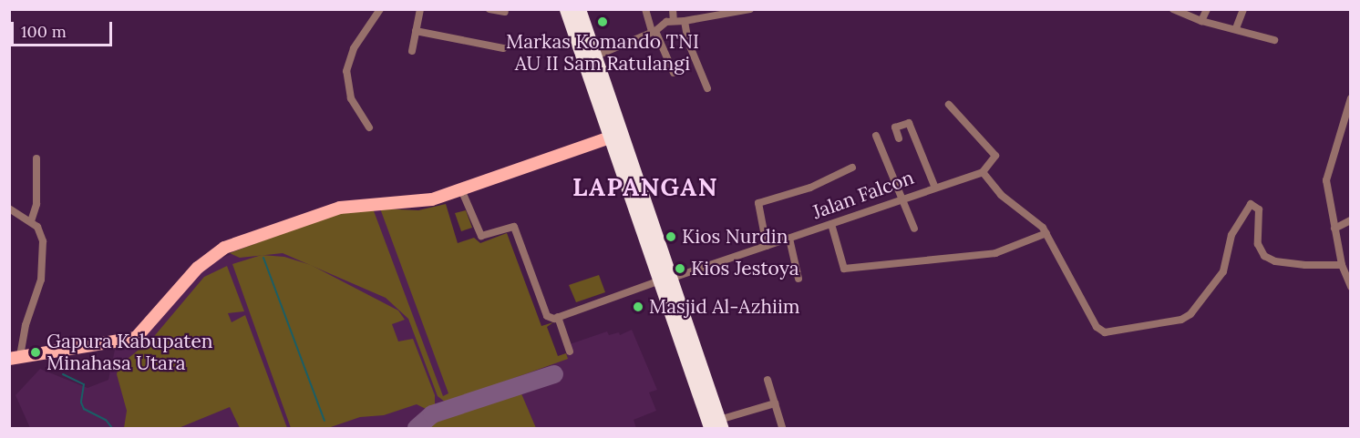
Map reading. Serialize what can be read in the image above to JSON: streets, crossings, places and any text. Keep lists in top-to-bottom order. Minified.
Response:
{"streets":{"street":["Jalan Falcon"]},"districts":["LAPANGAN"],"places":["Markas Komando TNI AU II Sam Ratulangi","Kios Nurdin","Kios Jestoya","Masjid Al-Azhiim","Gapura Kabupaten Minahasa Utara"],"scale_bar":"100 m"}
